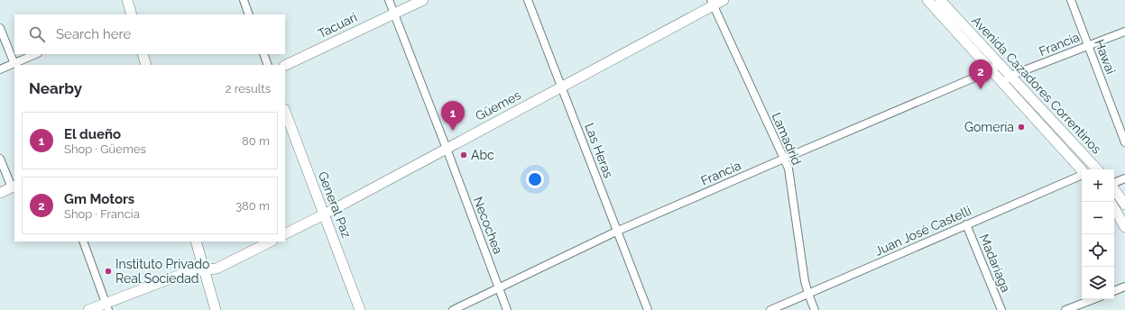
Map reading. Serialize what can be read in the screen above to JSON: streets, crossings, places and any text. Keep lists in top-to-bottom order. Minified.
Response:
{"streets":{"street":["Tacuari","Francia","Hawai","Avenida Cazadores Correntinos","Güemes","Lamadrid","Las Heras","General Paz","Necochea","Juan José Castelli","Madariaga"]},"crossings":[["Tacuari","Necochea"],["Francia","Hawai"],["Francia","Avenida Cazadores Correntinos"],["Francia","Lamadrid"],["Francia","Las Heras"],["Francia","Necochea"],["Güemes","Lamadrid"],["Güemes","Las Heras"],["Güemes","General Paz"],["Güemes","Necochea"],["Lamadrid","Juan José Castelli"],["Juan José Castelli","Madariaga"]],"places":["Gomería","Abc","Instituto Privado Real Sociedad"],"page":{"search":"Search here","pins":["2","1"],"heading":["Nearby","2 results"],"list":[{"mark":"1","name":"El dueño","note":"Shop · Güemes","value":"80 m"},{"mark":"2","name":"Gm Motors","note":"Shop · Francia","value":"380 m"}],"map_buttons":["+","−"]}}
